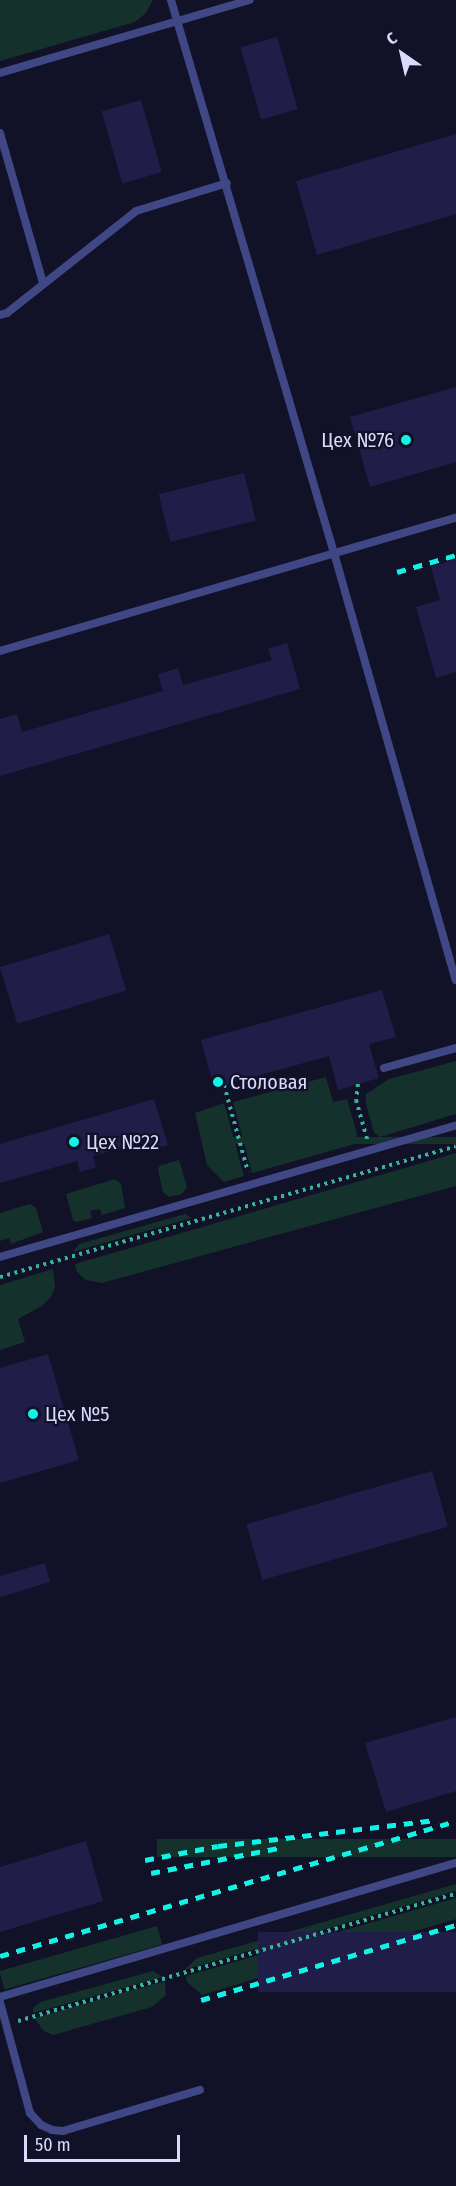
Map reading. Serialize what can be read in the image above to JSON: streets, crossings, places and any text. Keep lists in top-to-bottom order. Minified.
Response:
{"places":["Цех №76","Столовая","Цех №22","Цех №5"],"scale_bar":"50 m","north":"top left"}
